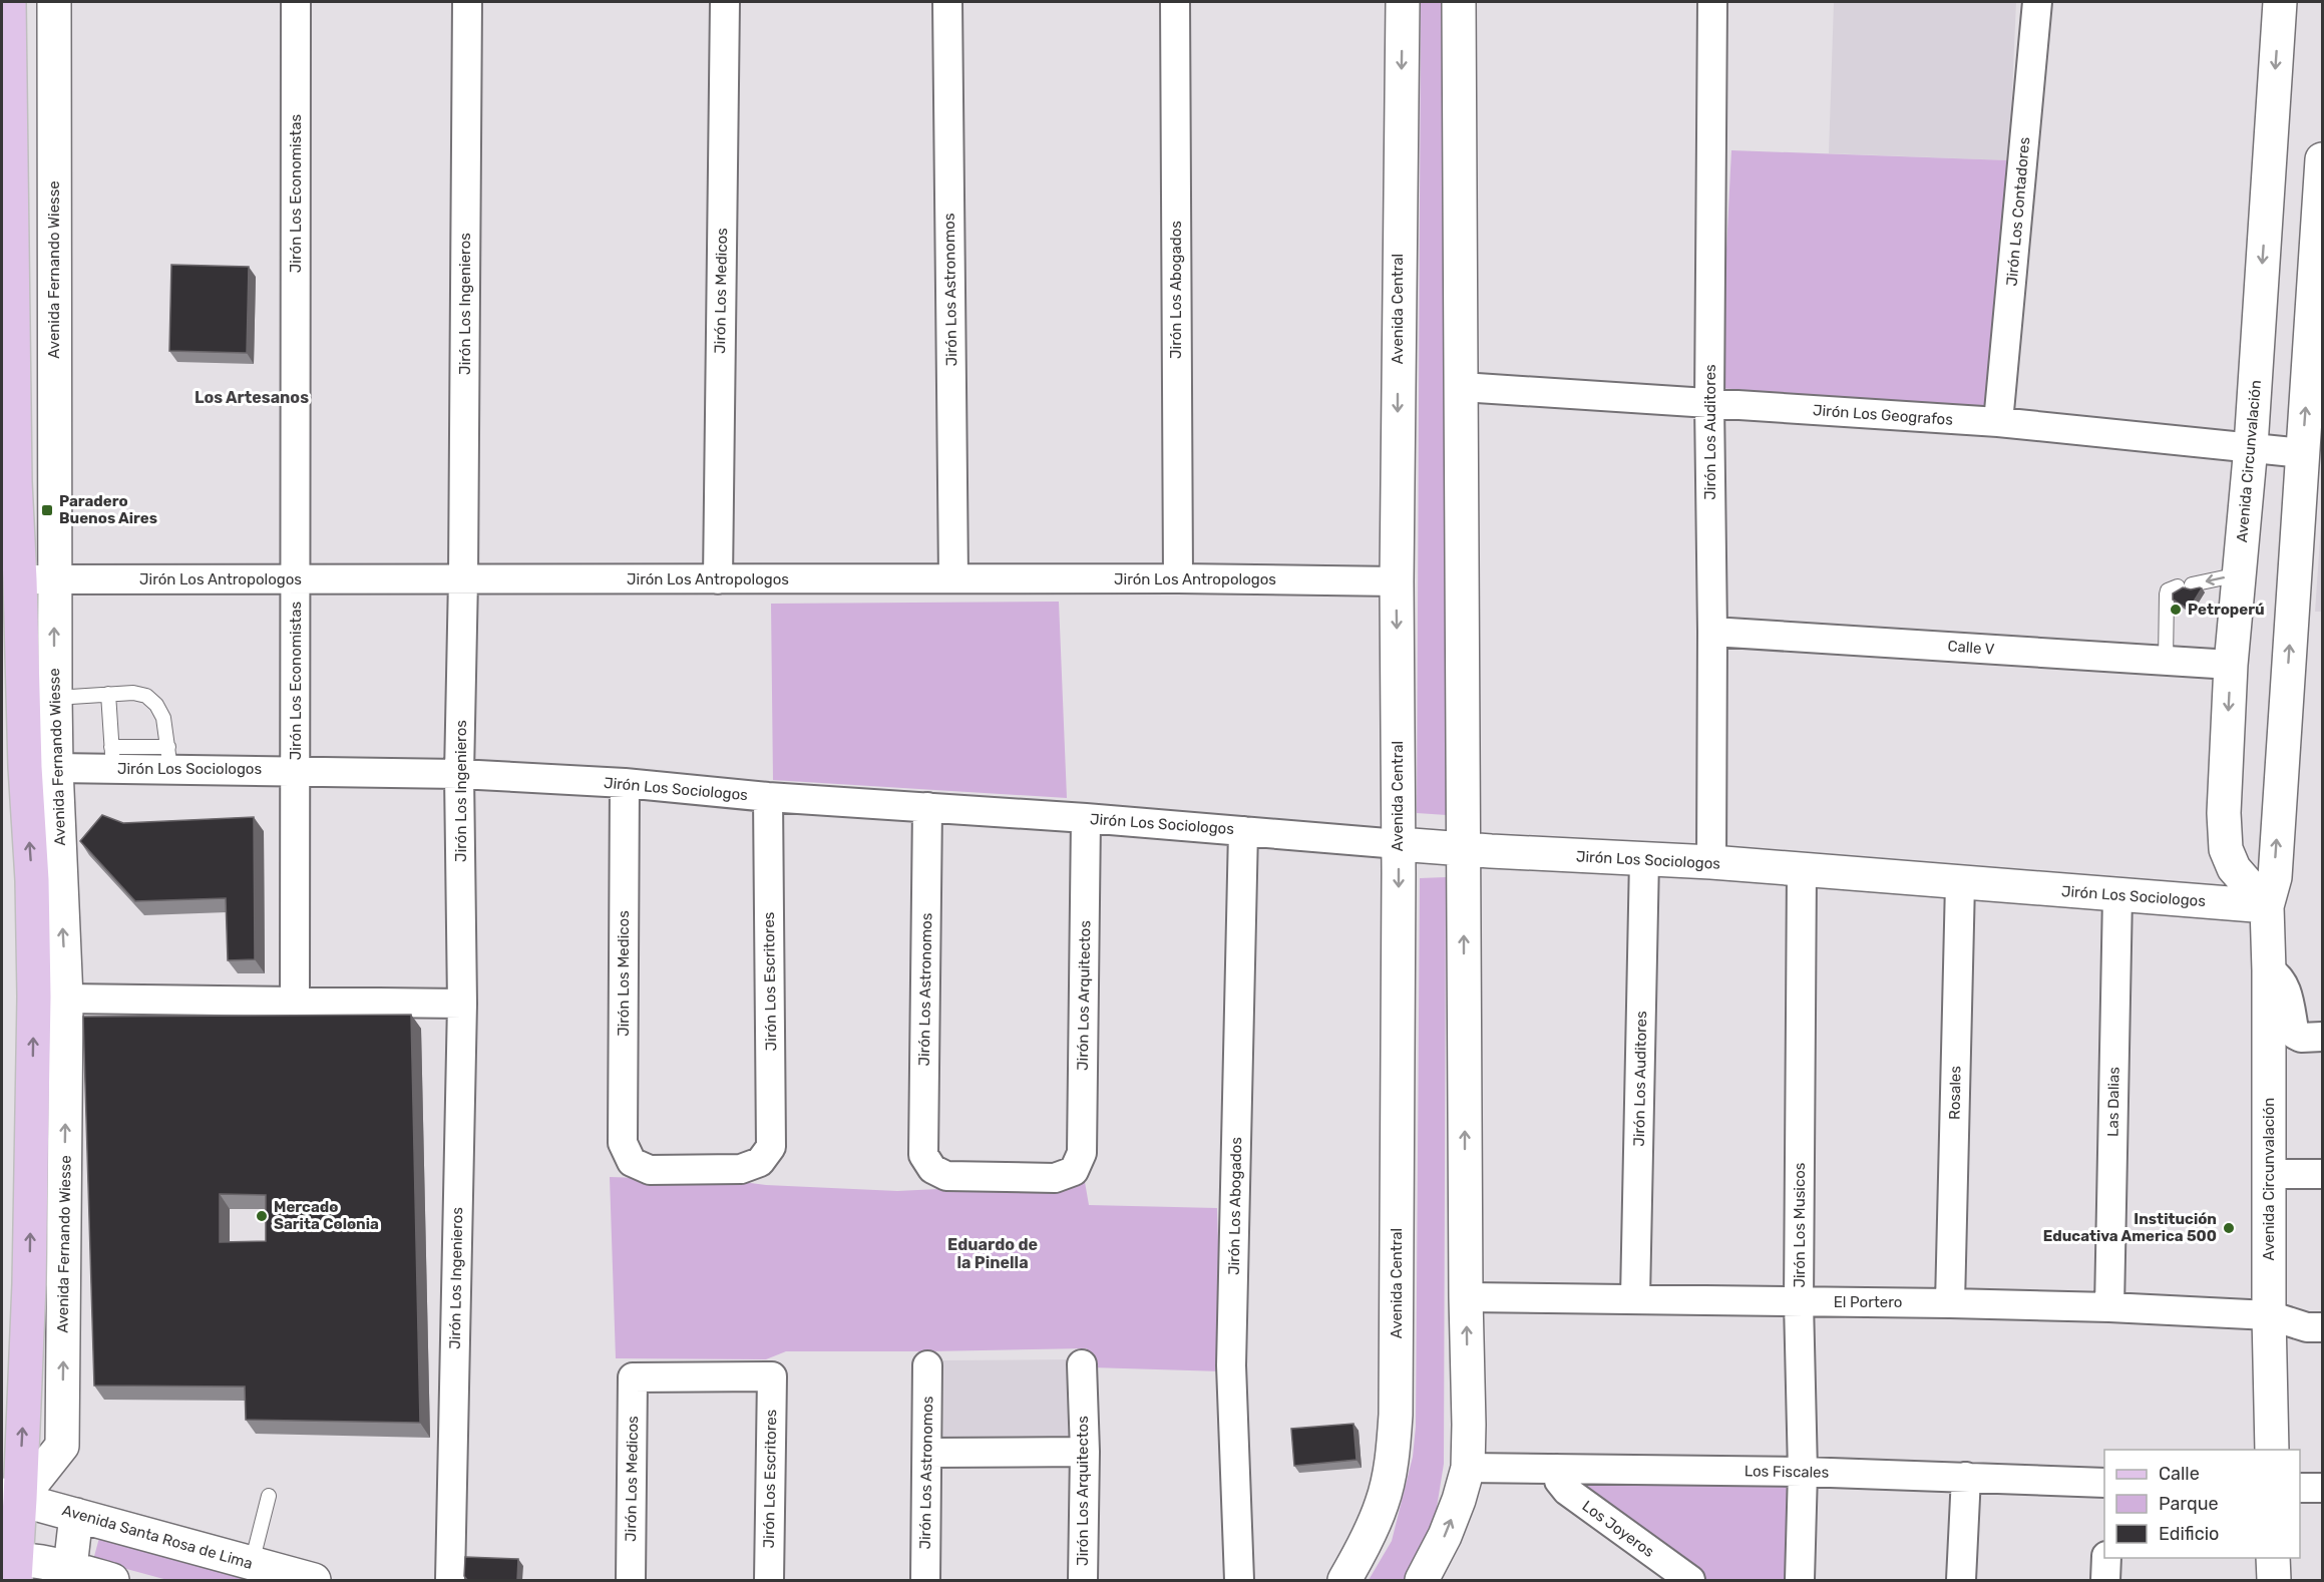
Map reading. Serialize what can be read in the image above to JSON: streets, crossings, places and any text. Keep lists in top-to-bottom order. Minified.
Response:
{"streets":{"main road":["Avenida Fernando Wiesse","Avenida Central","Avenida Circunvalación","Jirón Los Sociologos","Avenida Santa Rosa de Lima"],"street":["Jirón Los Economistas","Jirón Los Contadores","Jirón Los Astronomos","Jirón Los Abogados","Jirón Los Medicos","Jirón Los Ingenieros","Jirón Los Geografos","Jirón Los Auditores","Jirón Los Antropologos","Calle V","Jirón Los Escritores","Jirón Los Arquitectos","Rosales","Las Dalias","Jirón Los Musicos","El Portero","Los Fiscales","Los Joyeros"]},"crossings":[["Jirón Los Economistas","Jirón Los Antropologos"],["Jirón Los Economistas","Jirón Los Sociologos"],["Jirón Los Contadores","Jirón Los Geografos"],["Avenida Fernando Wiesse","Jirón Los Antropologos"],["Avenida Fernando Wiesse","Jirón Los Sociologos"],["Avenida Fernando Wiesse","Avenida Santa Rosa de Lima"],["Jirón Los Astronomos","Jirón Los Antropologos"],["Jirón Los Astronomos","Jirón Los Sociologos"],["Jirón Los Astronomos","Jirón Los Arquitectos"],["Jirón Los Abogados","Jirón Los Antropologos"],["Jirón Los Abogados","Jirón Los Sociologos"],["Jirón Los Medicos","Jirón Los Antropologos"],["Jirón Los Medicos","Jirón Los Sociologos"],["Jirón Los Medicos","Jirón Los Escritores"],["Jirón Los Ingenieros","Jirón Los Antropologos"],["Jirón Los Ingenieros","Jirón Los Sociologos"],["Avenida Central","Jirón Los Antropologos"],["Avenida Central","Jirón Los Sociologos"],["Jirón Los Geografos","Jirón Los Auditores"],["Jirón Los Geografos","Avenida Circunvalación"],["Jirón Los Auditores","Calle V"],["Jirón Los Auditores","Jirón Los Sociologos"],["Jirón Los Auditores","El Portero"],["Avenida Circunvalación","Calle V"],["Avenida Circunvalación","Jirón Los Sociologos"],["Avenida Circunvalación","El Portero"],["Jirón Los Sociologos","Jirón Los Escritores"],["Jirón Los Sociologos","Jirón Los Arquitectos"],["Jirón Los Sociologos","Rosales"],["Jirón Los Sociologos","Las Dalias"],["Jirón Los Sociologos","Jirón Los Musicos"],["Rosales","El Portero"],["Las Dalias","El Portero"],["Jirón Los Musicos","El Portero"],["Jirón Los Musicos","Los Fiscales"],["Los Fiscales","Los Joyeros"]],"one_way":["Avenida Fernando Wiesse"],"districts":["Los Artesanos","Eduardo de la Pinella"],"places":{"transit":["Paradero Buenos Aires"],"other":["Petroperú","Mercado Sarita Colonia","Institución Educativa America 500"]},"legend":["Calle","Parque","Edificio"]}
